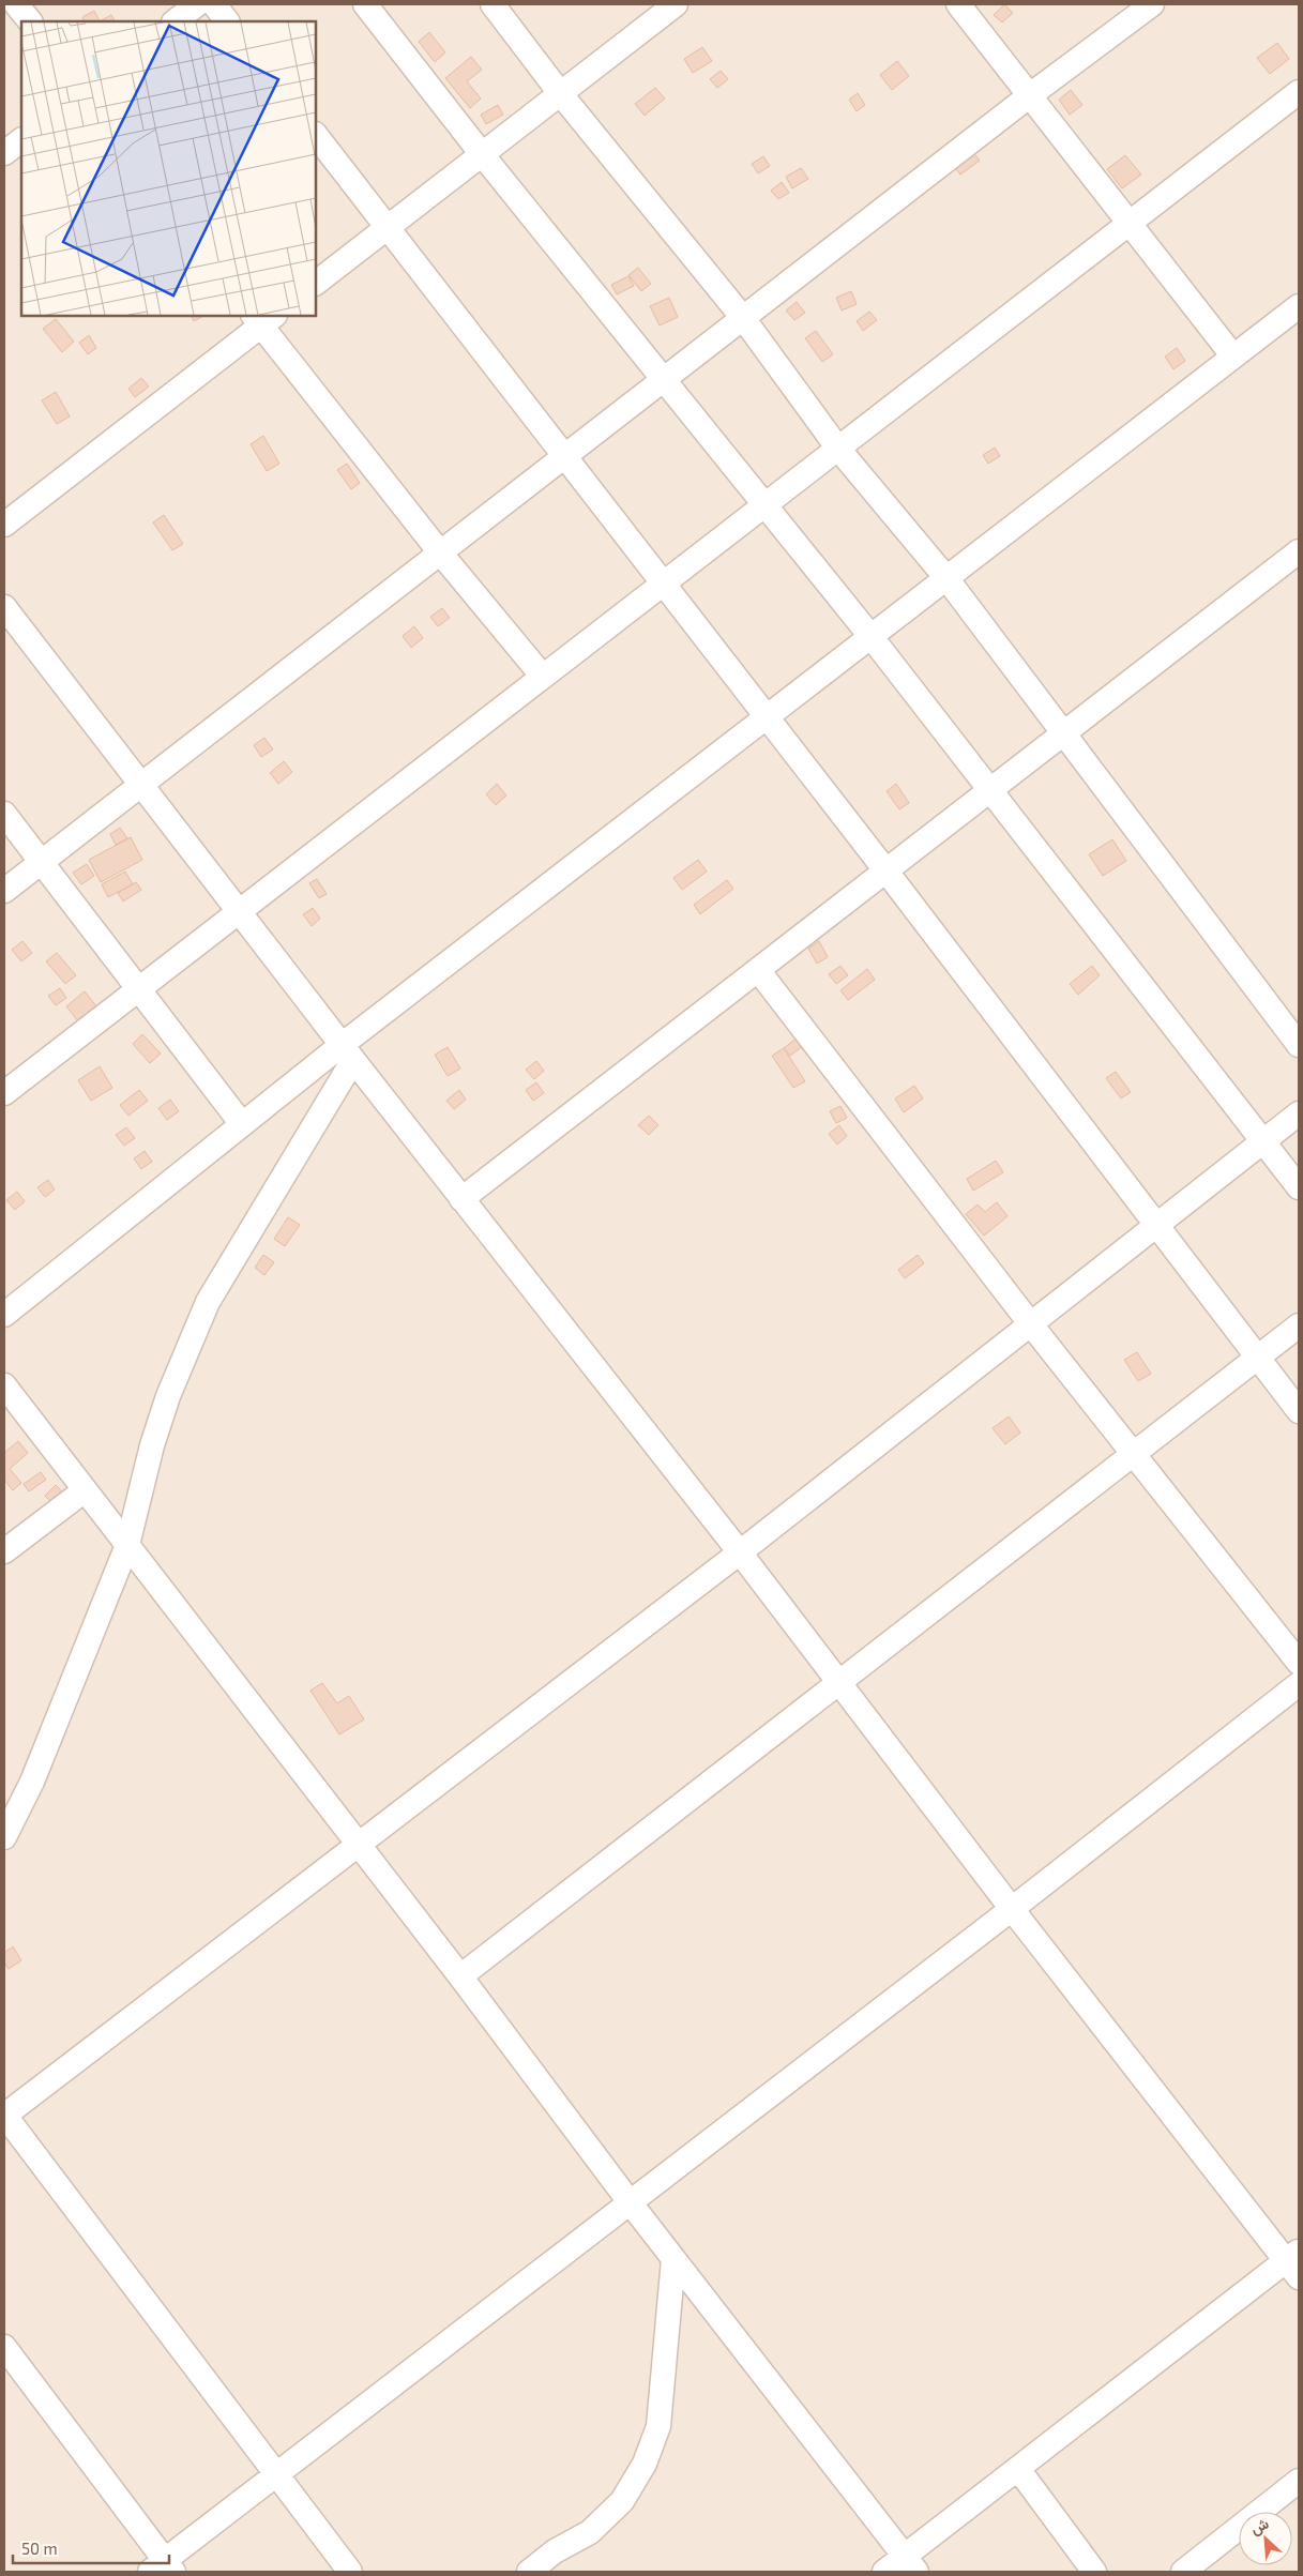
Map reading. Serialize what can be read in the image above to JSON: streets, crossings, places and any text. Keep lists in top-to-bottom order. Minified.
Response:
{"scale_bar":"50 m","north":"top left"}
